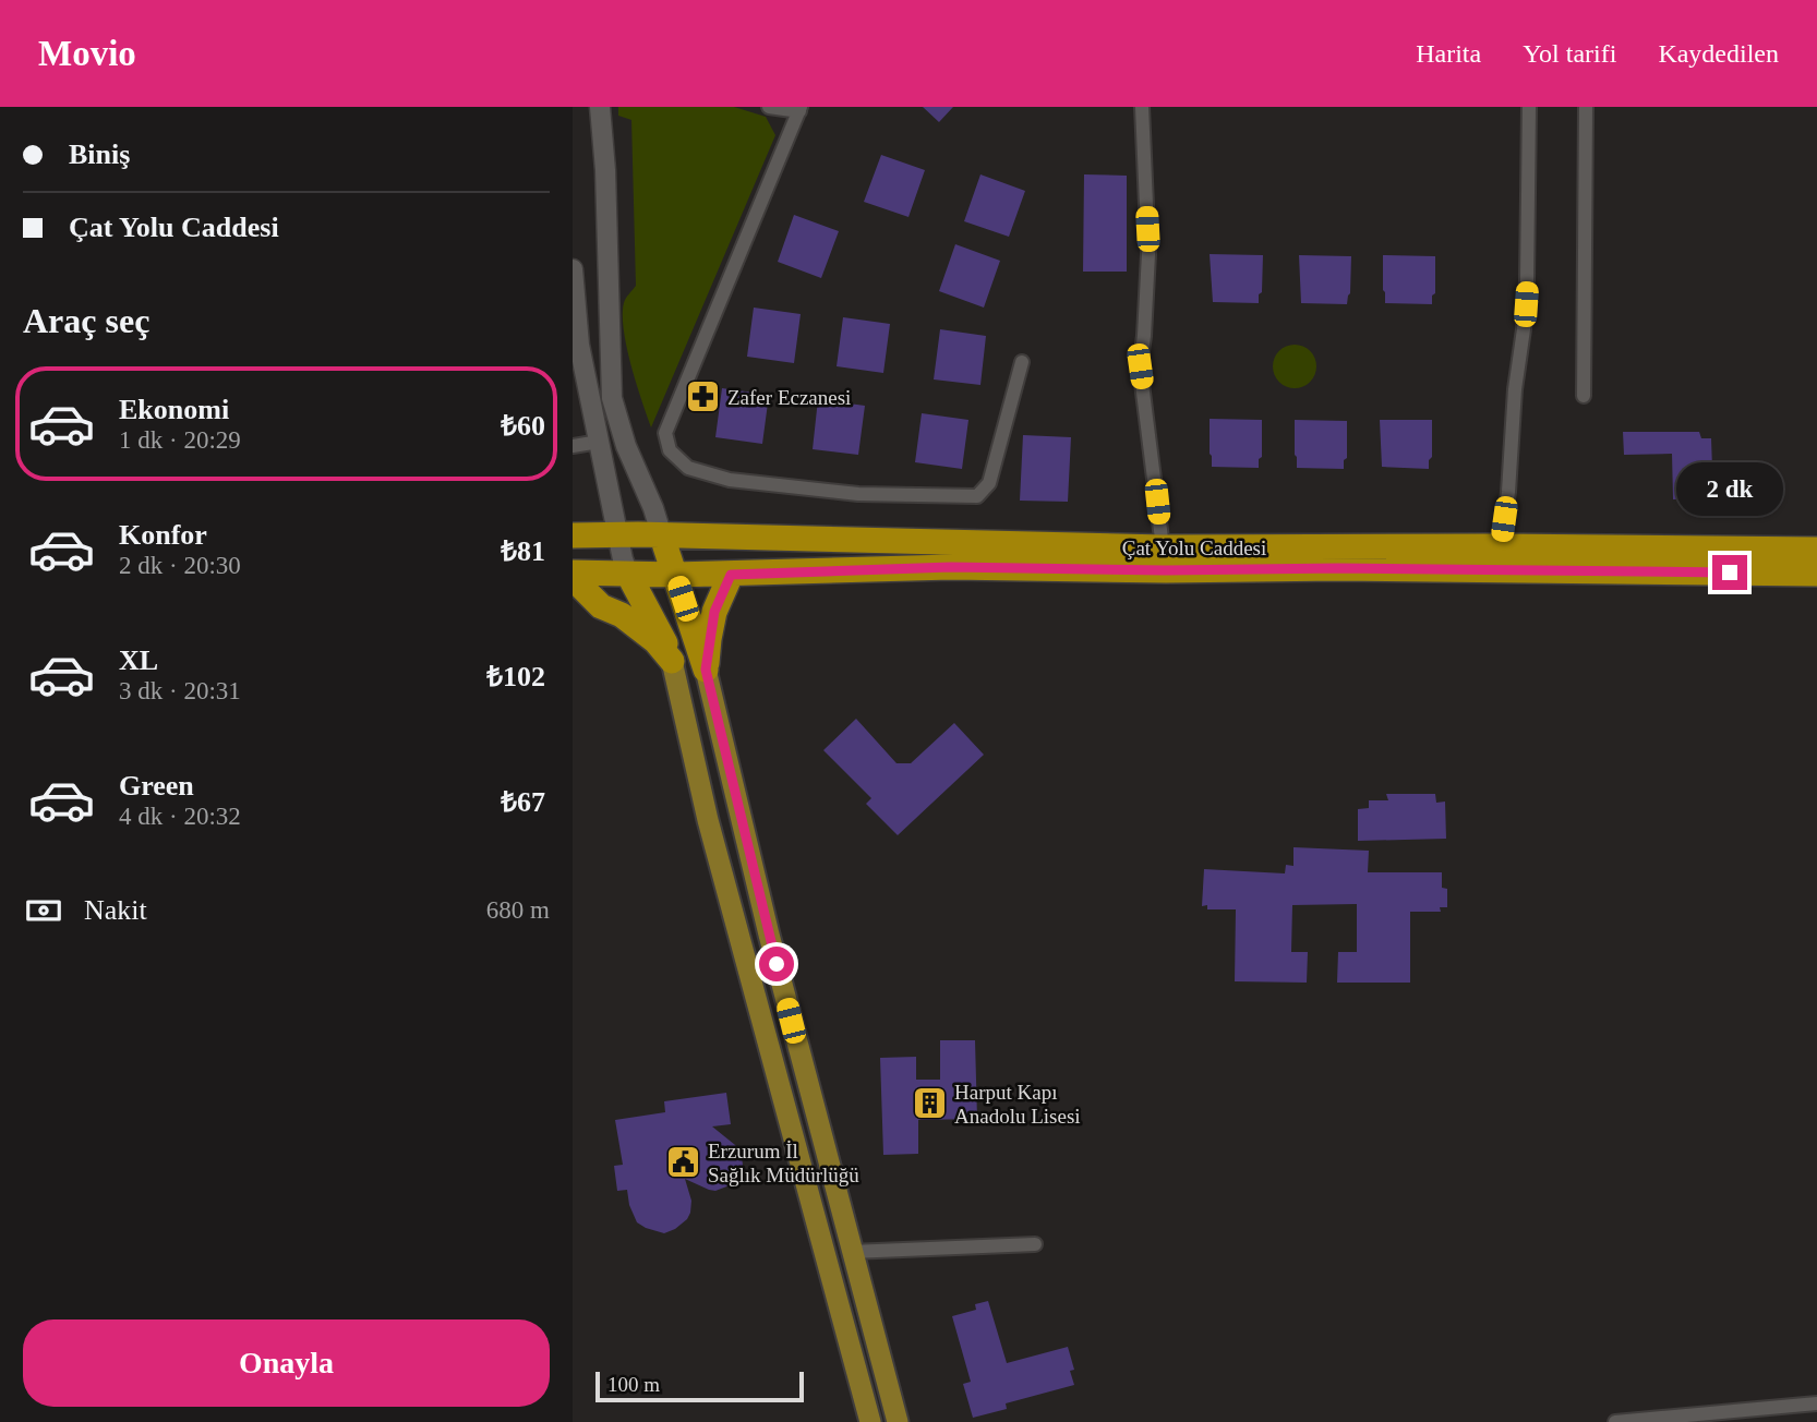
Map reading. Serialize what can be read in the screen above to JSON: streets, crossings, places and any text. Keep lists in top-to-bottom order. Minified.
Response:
{"streets":{"highway":["Çat Yolu Caddesi"]},"places":{"pharmacy":["Zafer Eczanesi"],"building":["Harput Kapı Anadolu Lisesi"],"public building":["Erzurum İl Sağlık Müdürlüğü"]},"scale_bar":"100 m","page":{"header":"Movio","nav":["Harita","Yol tarifi","Kaydedilen"],"banner":["Biniş","Çat Yolu Caddesi"],"heading":"Araç seç","list":[{"name":"Ekonomi","note":"1 dk · 20:29","value":"₺60"},{"name":"Konfor","note":"2 dk · 20:30","value":"₺81"},{"name":"XL","note":"3 dk · 20:31","value":"₺102"},{"name":"Green","note":"4 dk · 20:32","value":"₺67"}],"bubble":"2 dk","pay":["Nakit","680 m"],"buttons":"Onayla","scale":"100 m"}}
